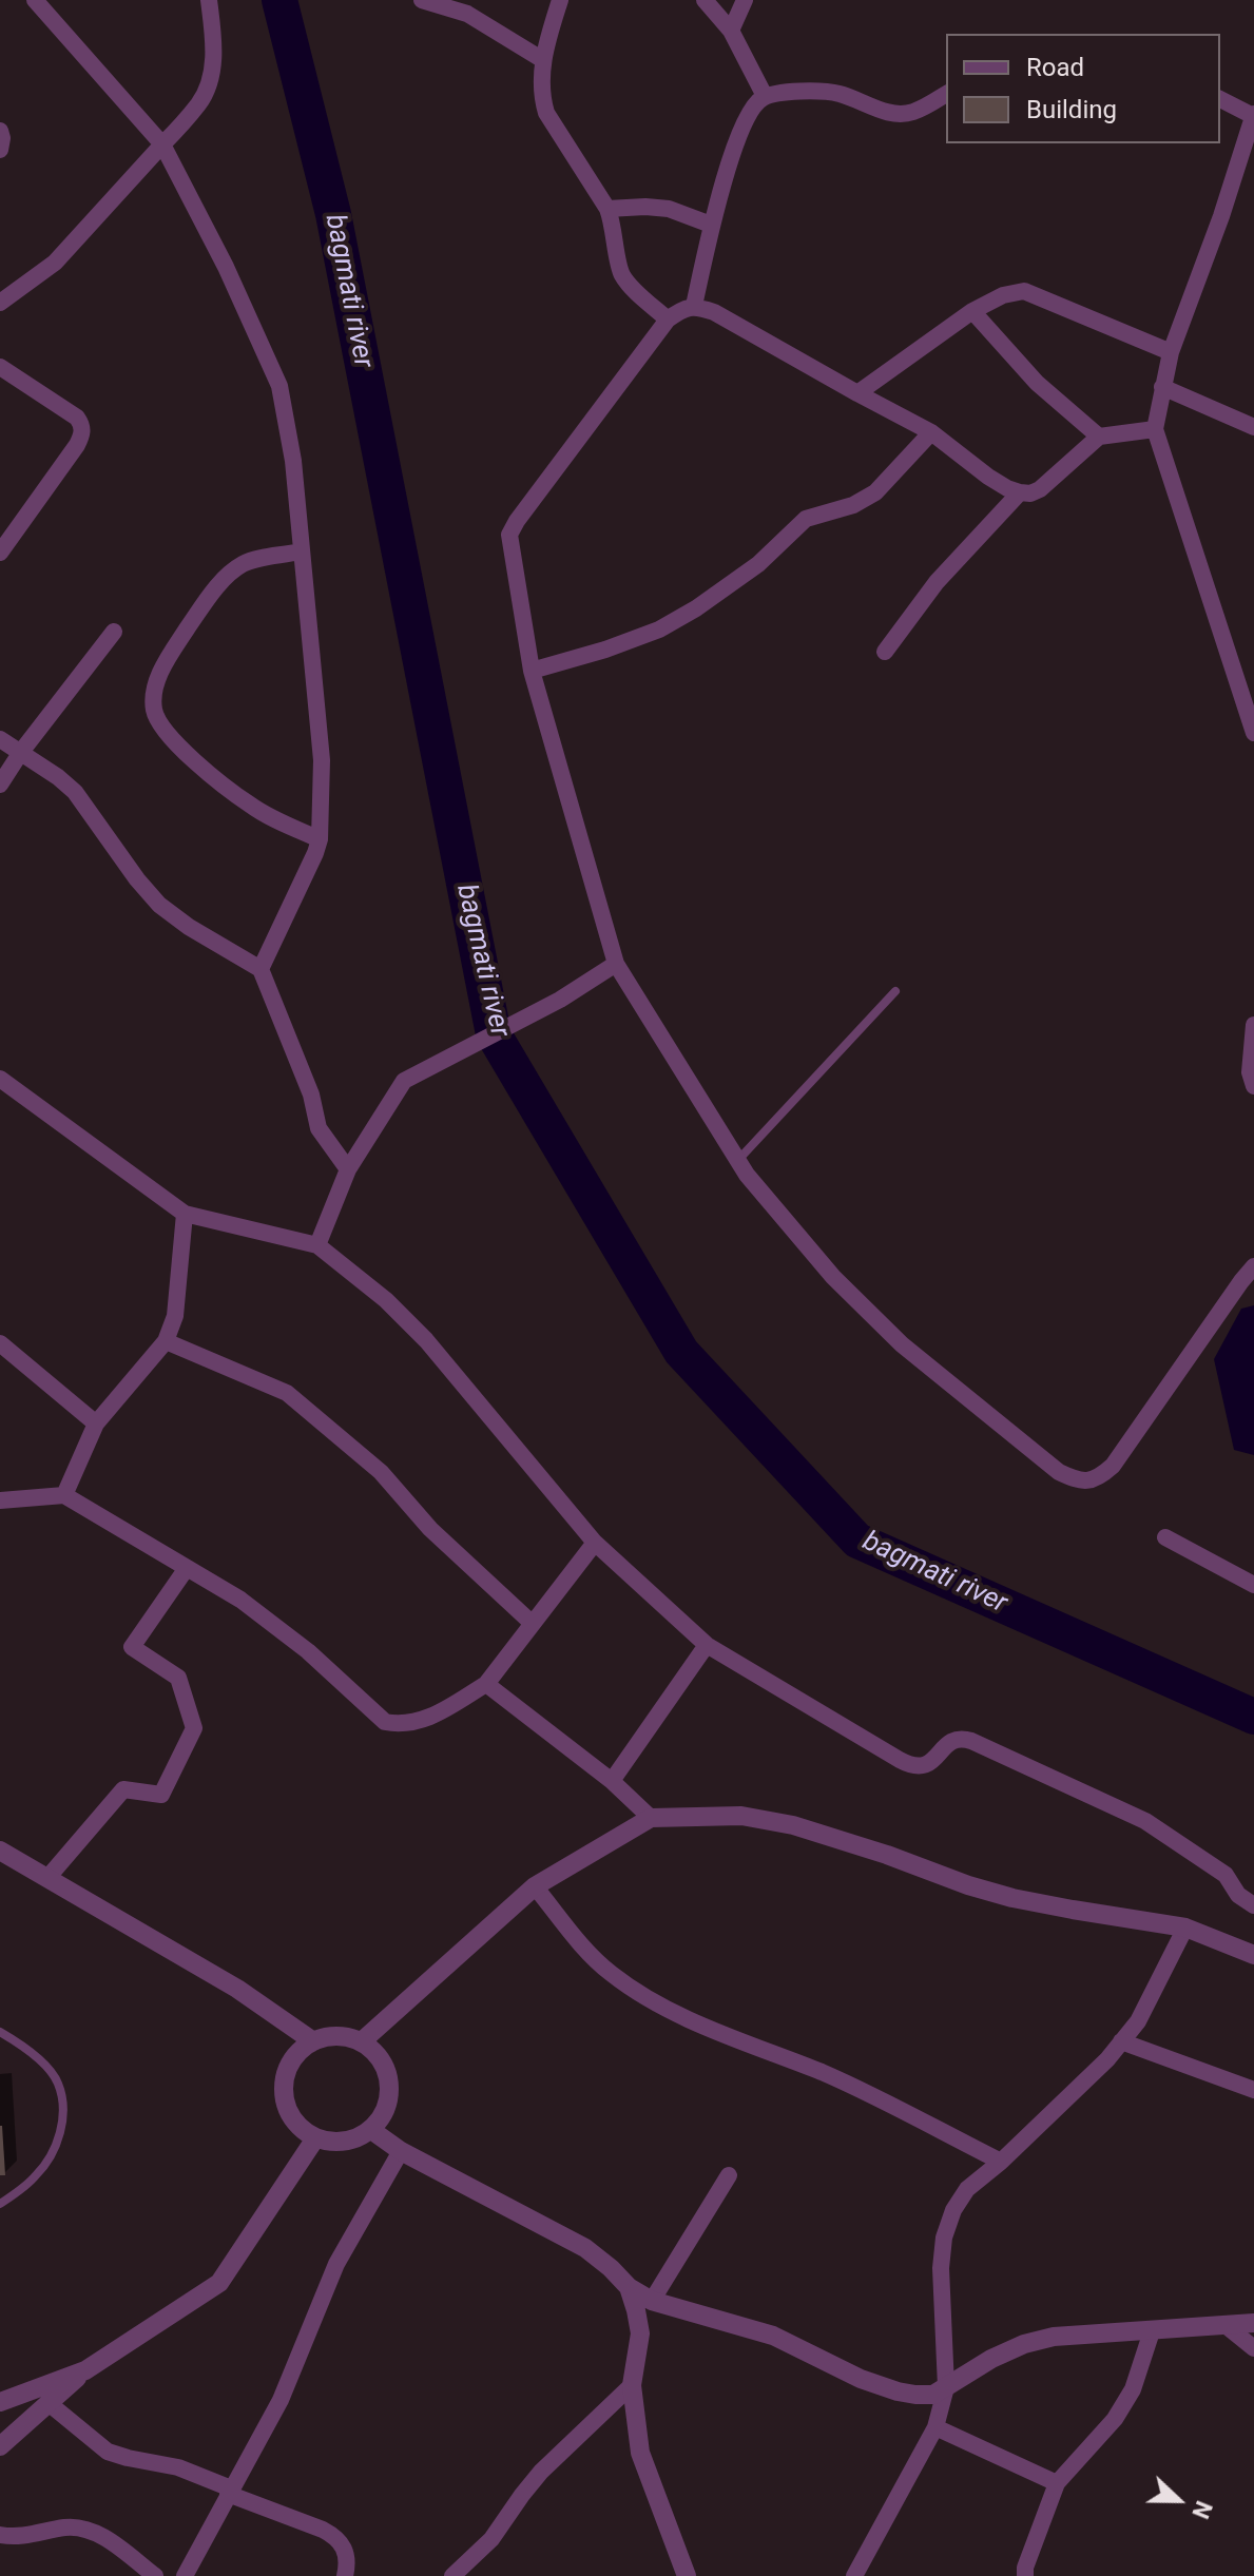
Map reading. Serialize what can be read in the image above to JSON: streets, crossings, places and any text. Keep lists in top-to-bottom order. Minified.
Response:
{"water":["bagmati river"],"legend":["Road","Building"],"north":"right"}
